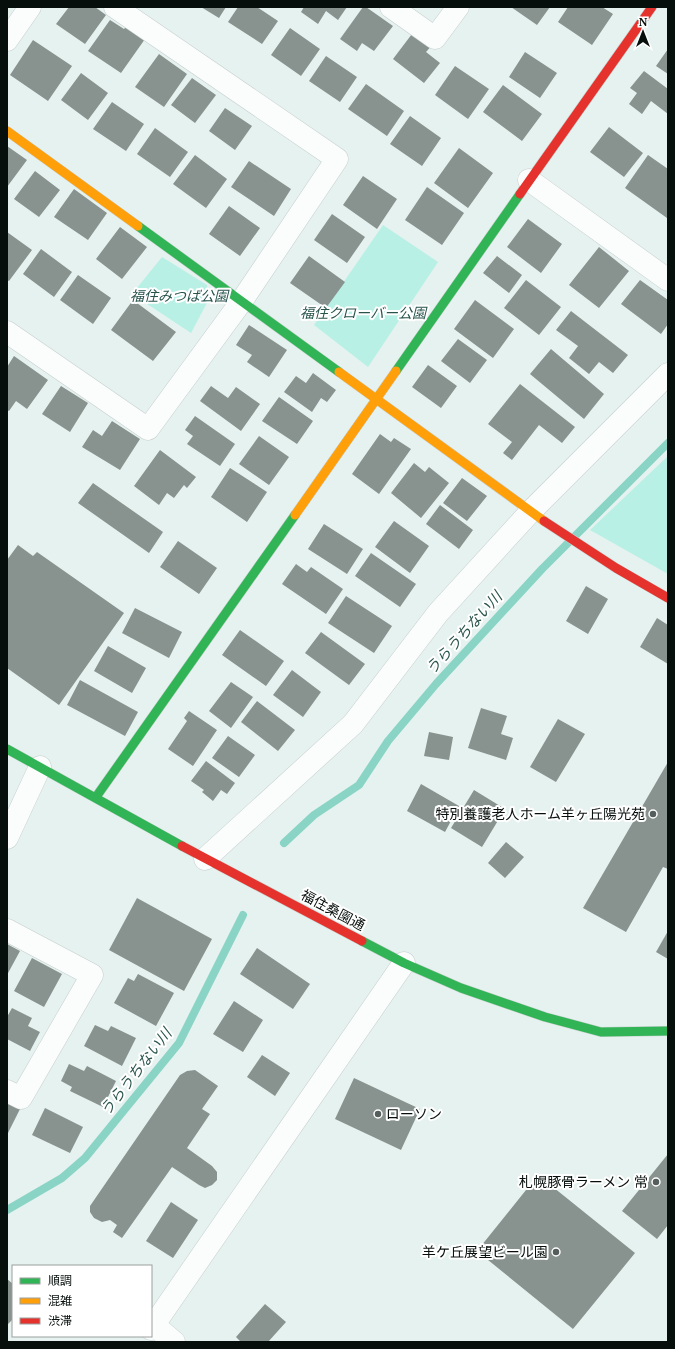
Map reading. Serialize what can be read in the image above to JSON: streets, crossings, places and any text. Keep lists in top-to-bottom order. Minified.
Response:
{"streets":{"street":["福住桑園通"]},"water":["うらうちない川"],"parks":["福住みつば公園","福住クローバー公園"],"places":["特別養護老人ホーム羊ヶ丘陽光苑","ローソン","札幌豚骨ラーメン 常","羊ケ丘展望ビール園"],"legend":["順調","混雑","渋滞"],"north":"top"}
